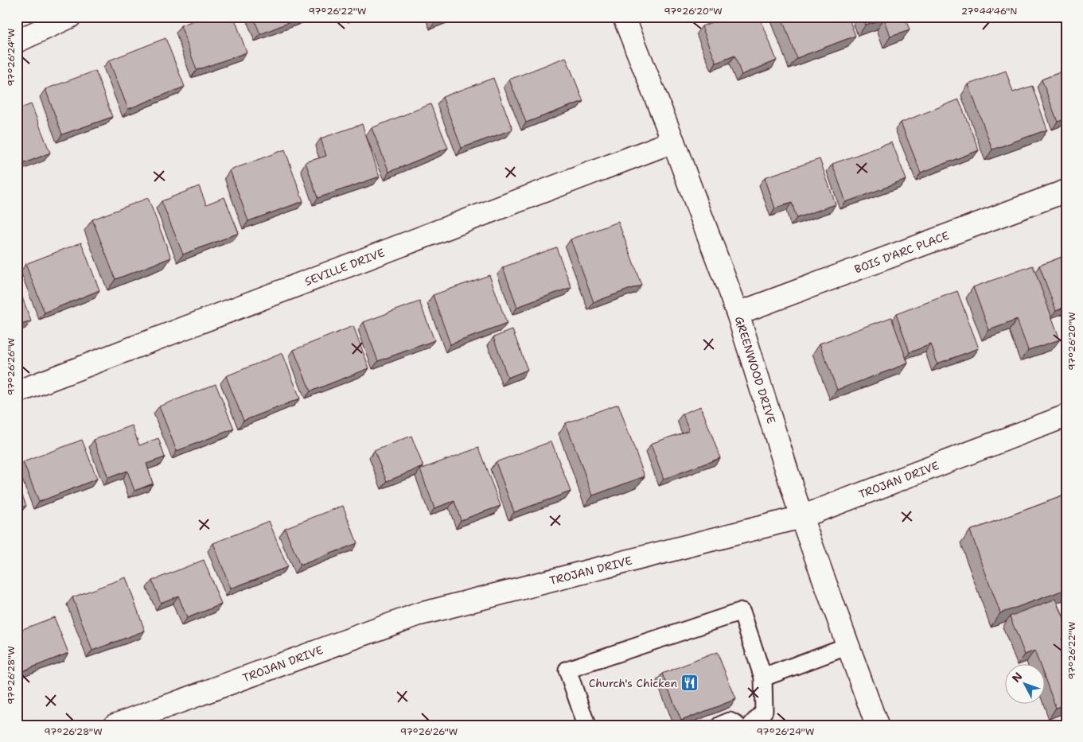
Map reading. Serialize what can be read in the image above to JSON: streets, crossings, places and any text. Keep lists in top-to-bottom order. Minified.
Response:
{"streets":{"street":["BOIS D'ARC PLACE","SEVILLE DRIVE","GREENWOOD DRIVE","TROJAN DRIVE"]},"crossings":[["BOIS D'ARC PLACE","GREENWOOD DRIVE"],["SEVILLE DRIVE","GREENWOOD DRIVE"],["GREENWOOD DRIVE","TROJAN DRIVE"]],"places":{"restaurant":["Church's Chicken"]},"north":"top left","coordinates":["97°26'22\"W","97°26'20\"W","27°44'46\"N","97°26'24\"W","97°26'26\"W","97°26'28\"W"]}
